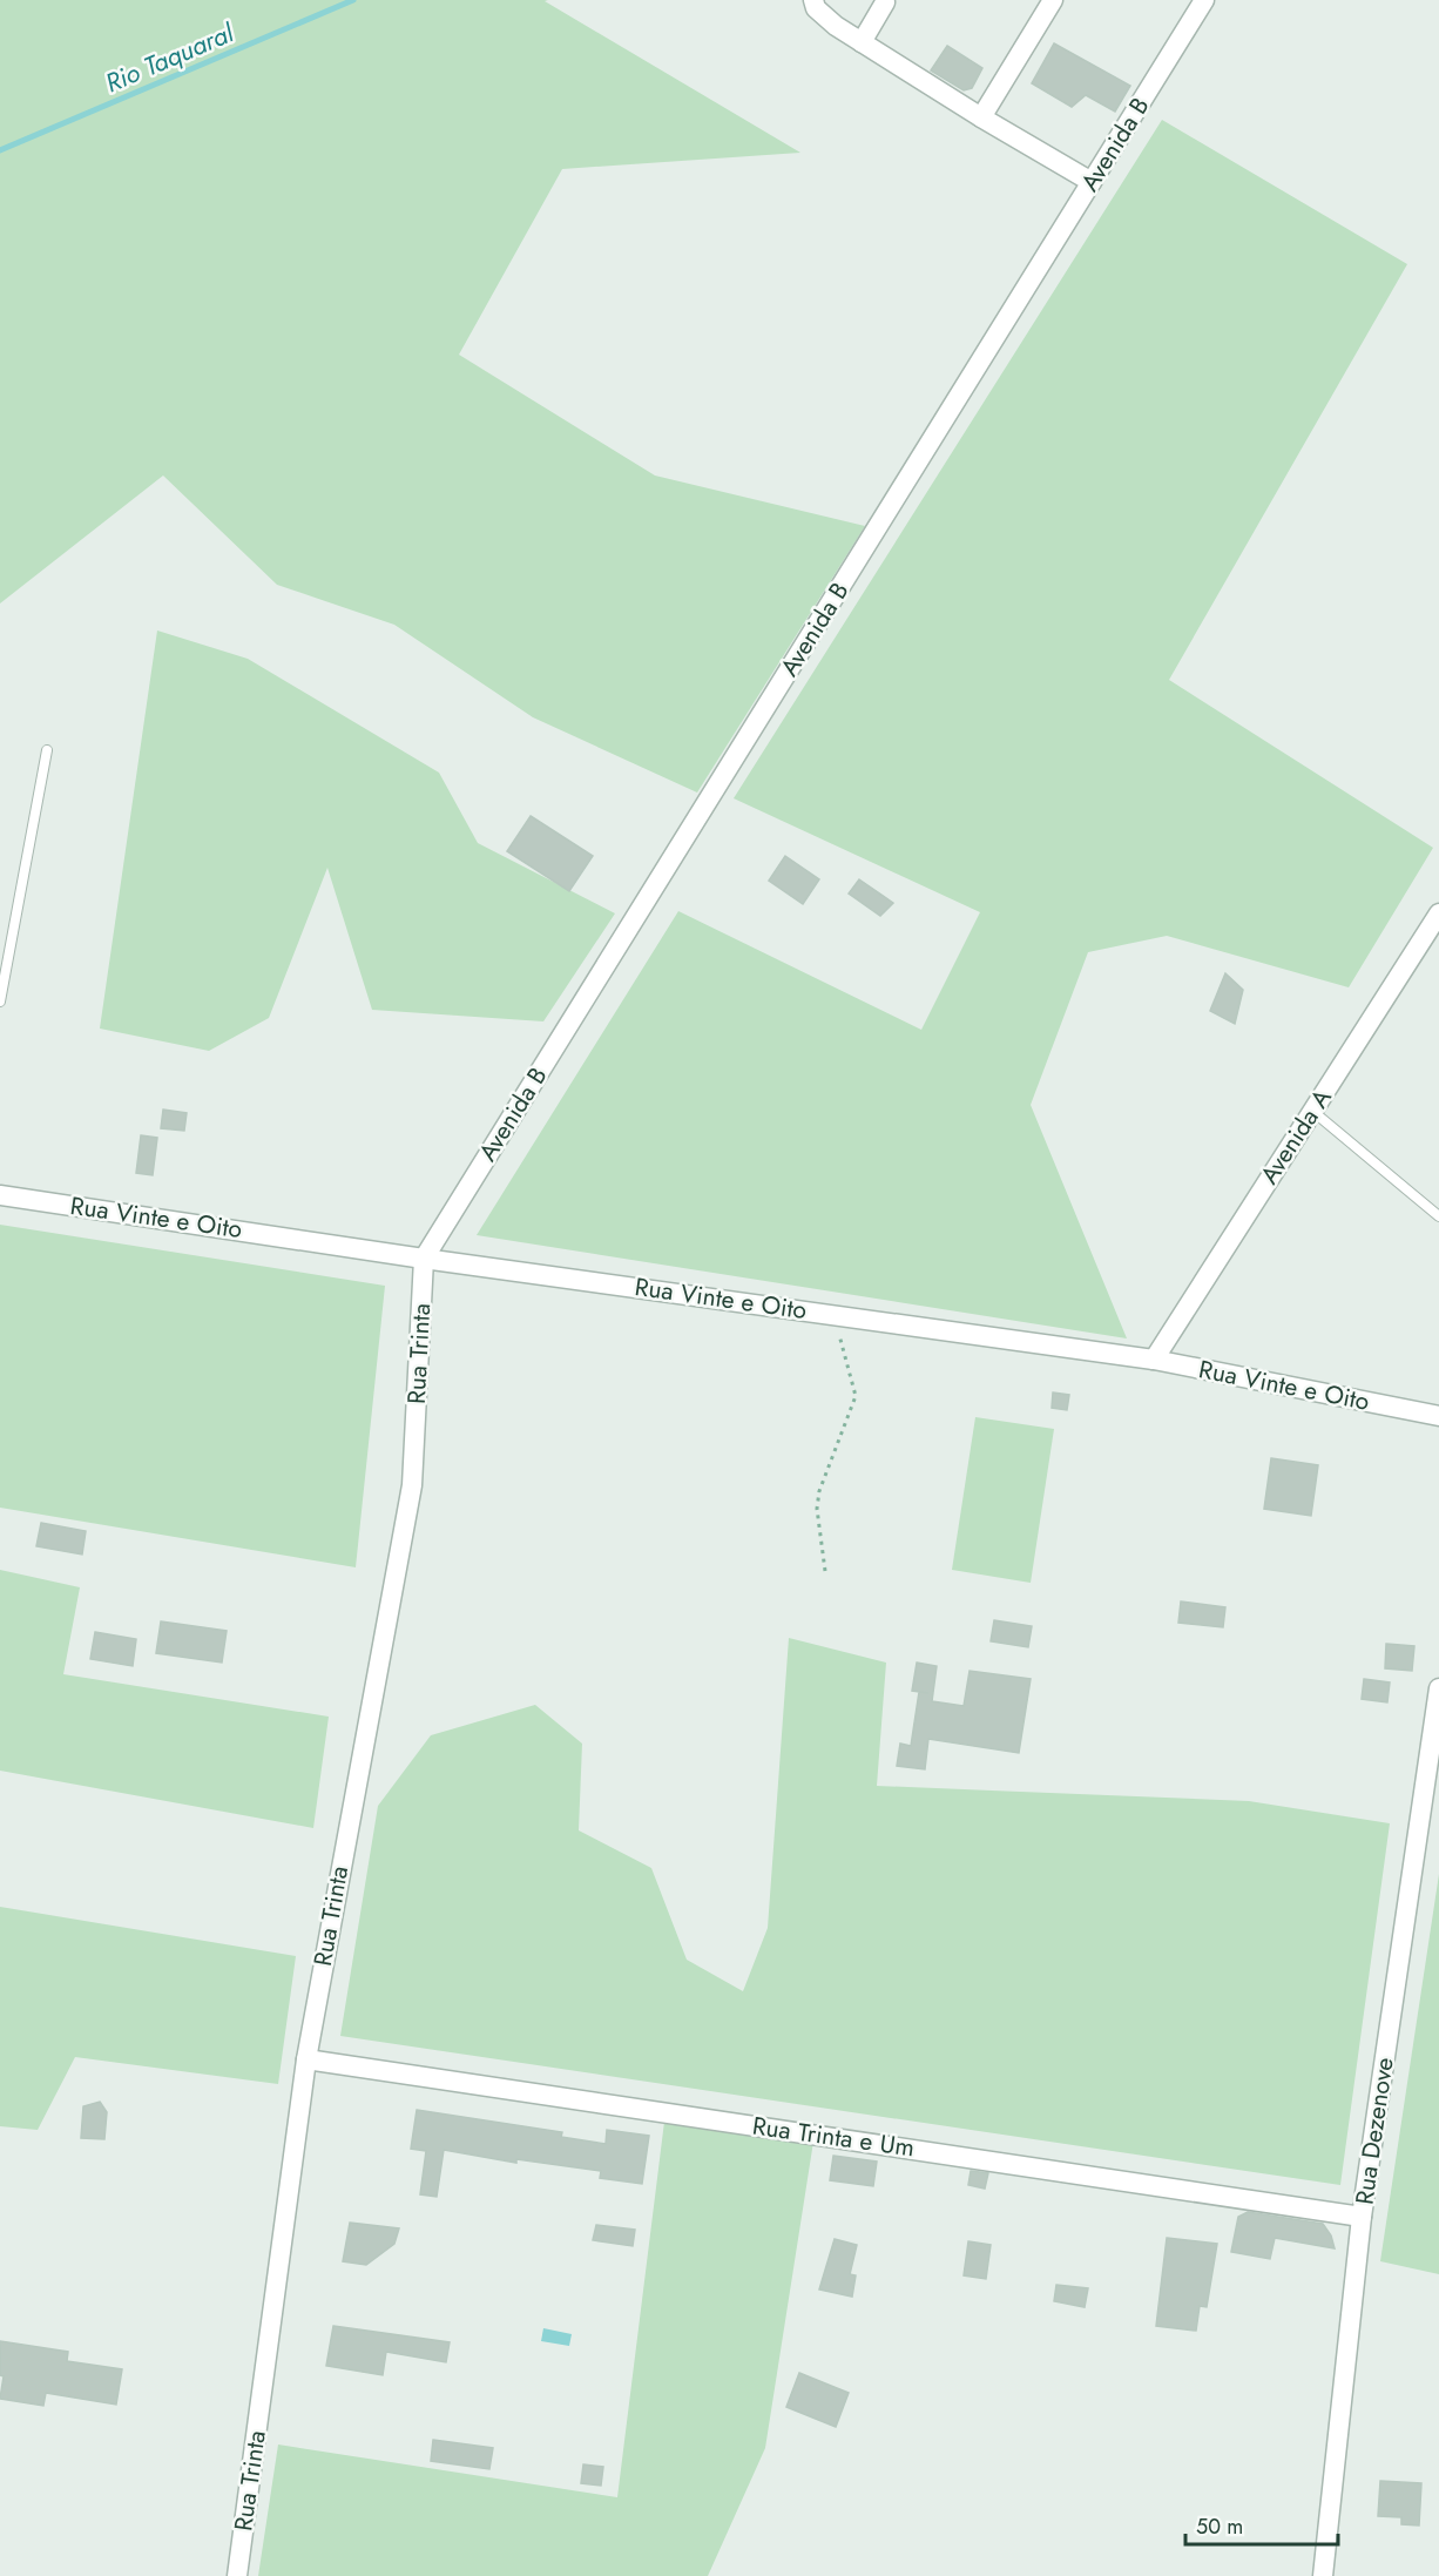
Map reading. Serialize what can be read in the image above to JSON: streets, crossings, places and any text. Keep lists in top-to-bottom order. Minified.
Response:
{"streets":{"street":["Avenida B","Avenida A","Rua Vinte e Oito","Rua Trinta","Rua Dezenove","Rua Trinta e Um"]},"crossings":[["Avenida B","Rua Vinte e Oito"],["Avenida B","Rua Trinta"],["Avenida A","Rua Vinte e Oito"],["Rua Vinte e Oito","Rua Trinta"],["Rua Trinta","Rua Trinta e Um"],["Rua Dezenove","Rua Trinta e Um"]],"water":["Rio Taquaral"],"scale_bar":"50 m"}
